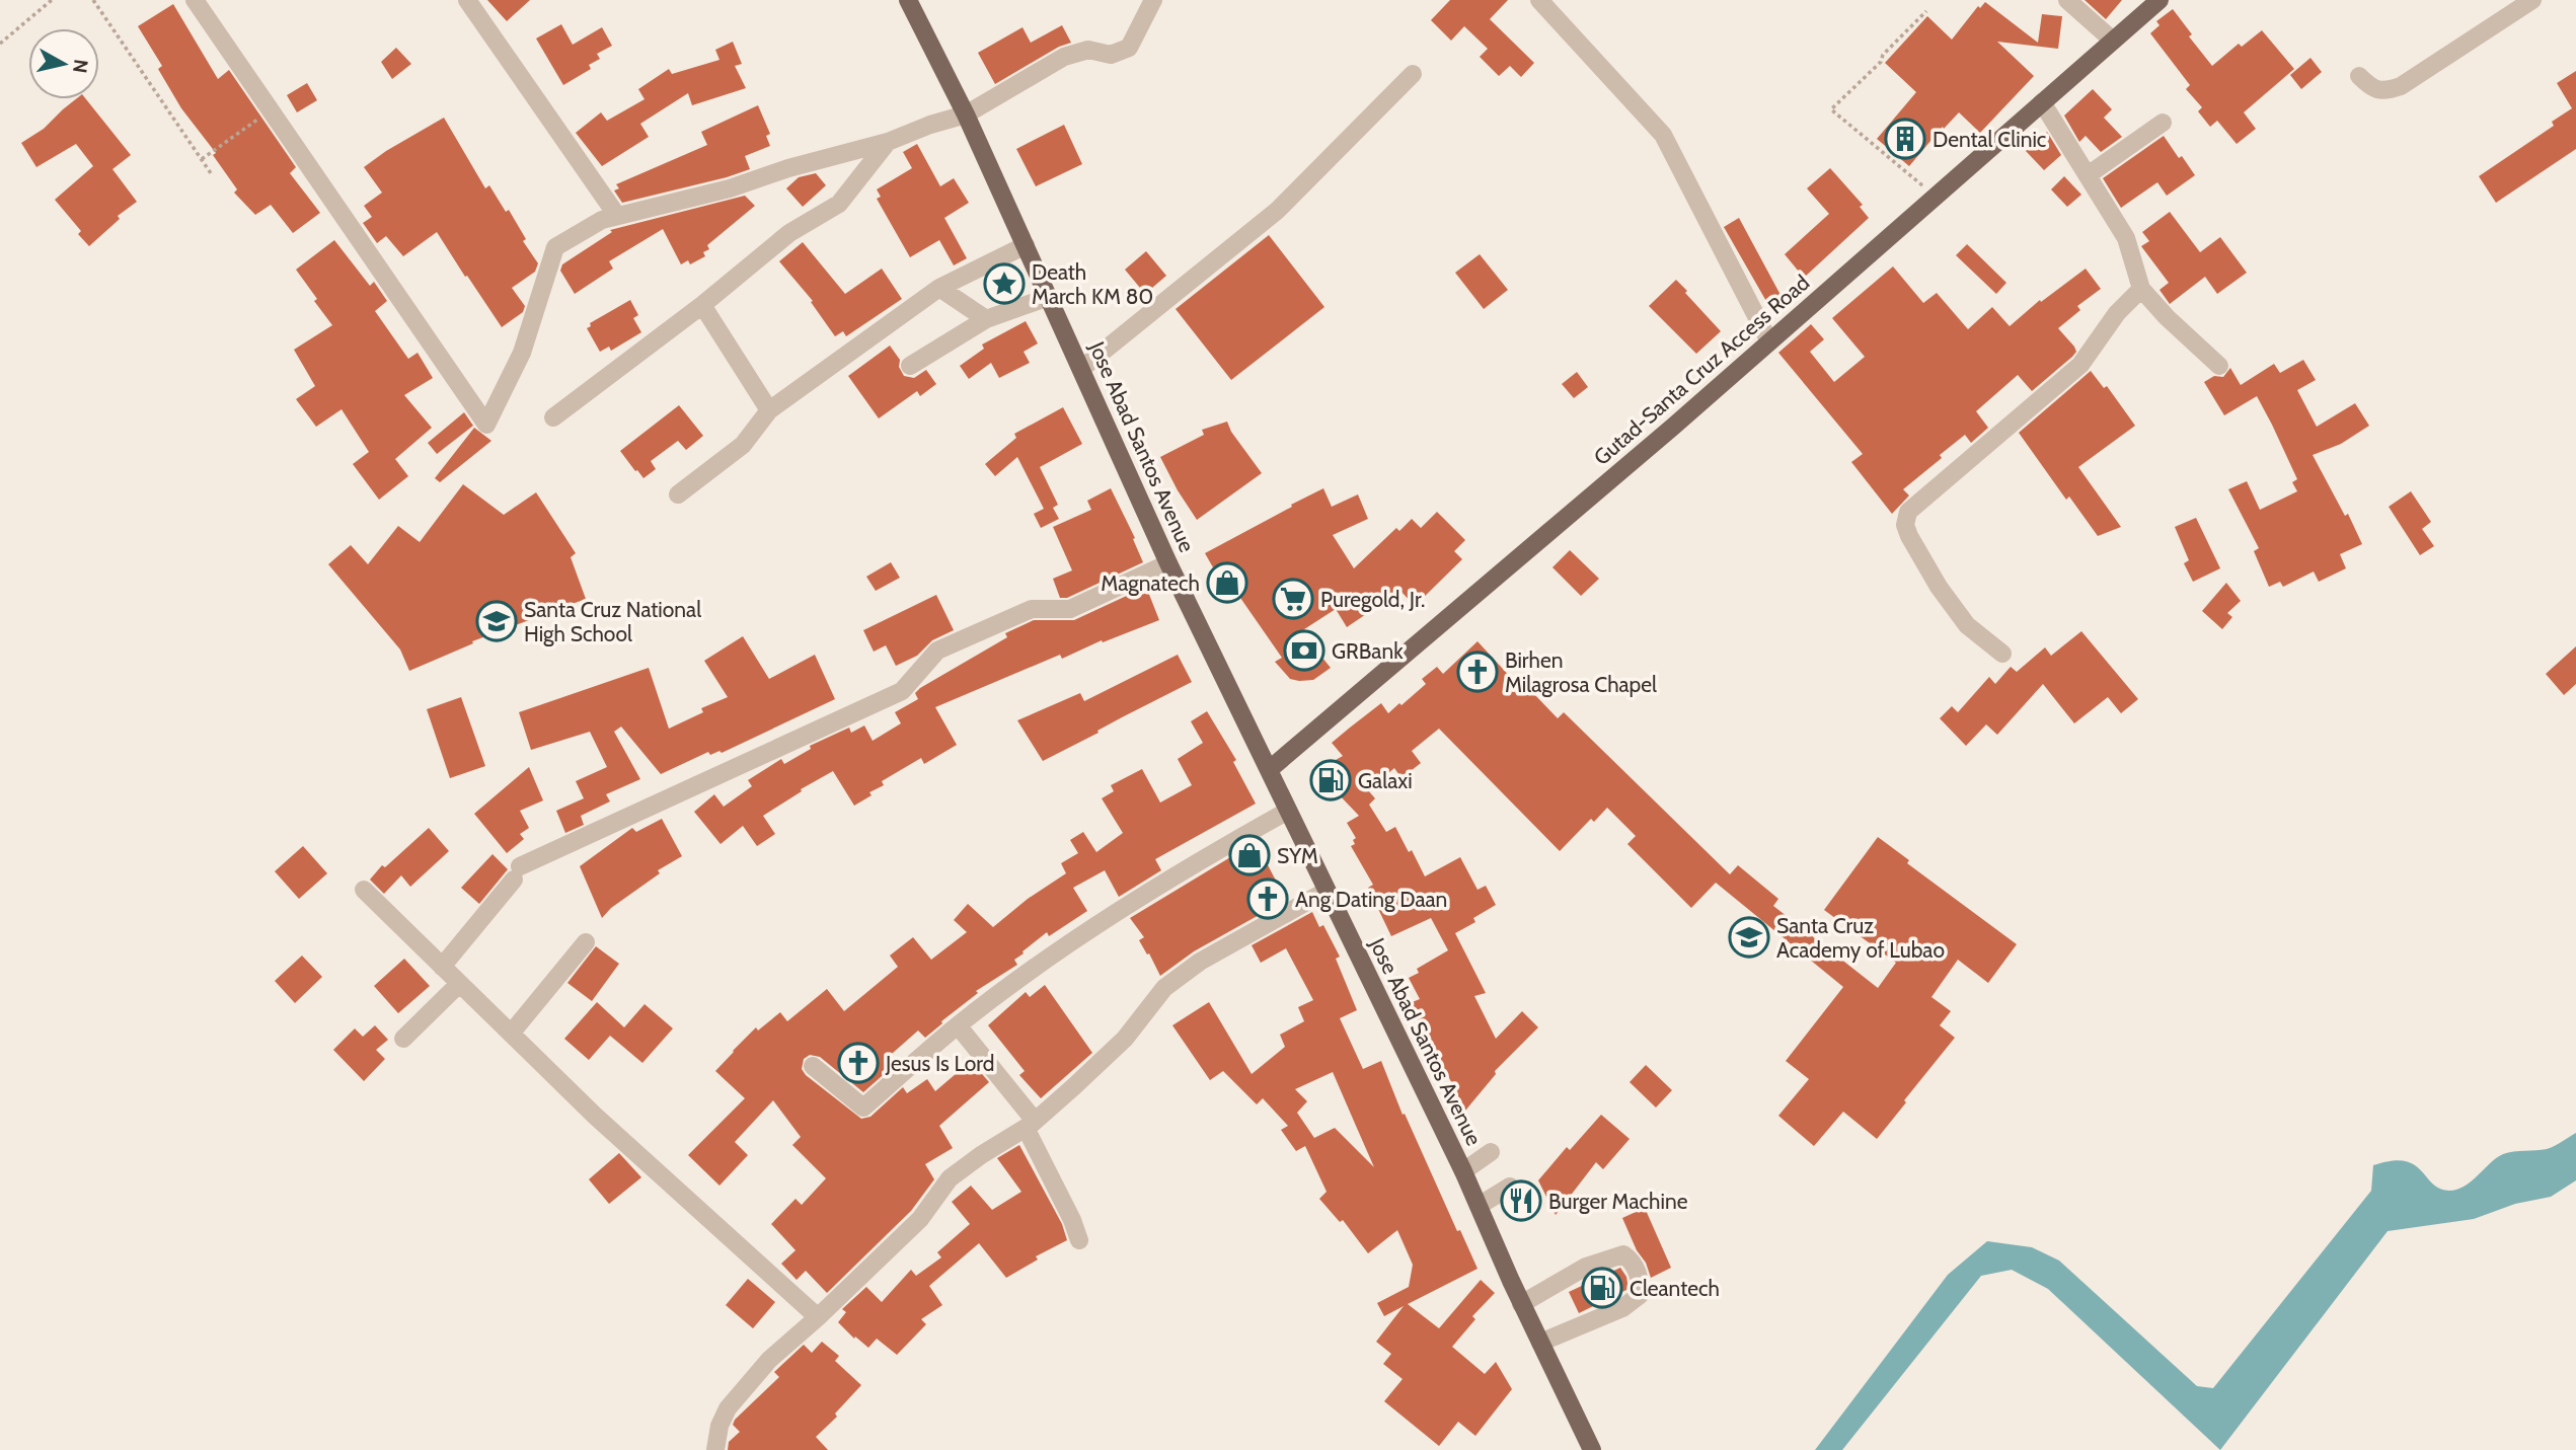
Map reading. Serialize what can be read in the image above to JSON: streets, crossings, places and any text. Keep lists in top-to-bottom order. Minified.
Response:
{"streets":{"main road":["Gutad-Santa Cruz Access Road","Jose Abad Santos Avenue"]},"crossings":[["Gutad-Santa Cruz Access Road","Jose Abad Santos Avenue"]],"places":{"building":["Dental Clinic"],"place":["Death March KM 80"],"shop":["Magnatech","SYM"],"supermarket":["Puregold, Jr."],"school or university":["Santa Cruz National High School","Santa Cruz Academy of Lubao"],"bank":["GRBank"],"church":["Birhen Milagrosa Chapel","Ang Dating Daan","Jesus Is Lord"],"fuel station":["Galaxi","Cleantech"],"restaurant":["Burger Machine"]},"north":"right"}
